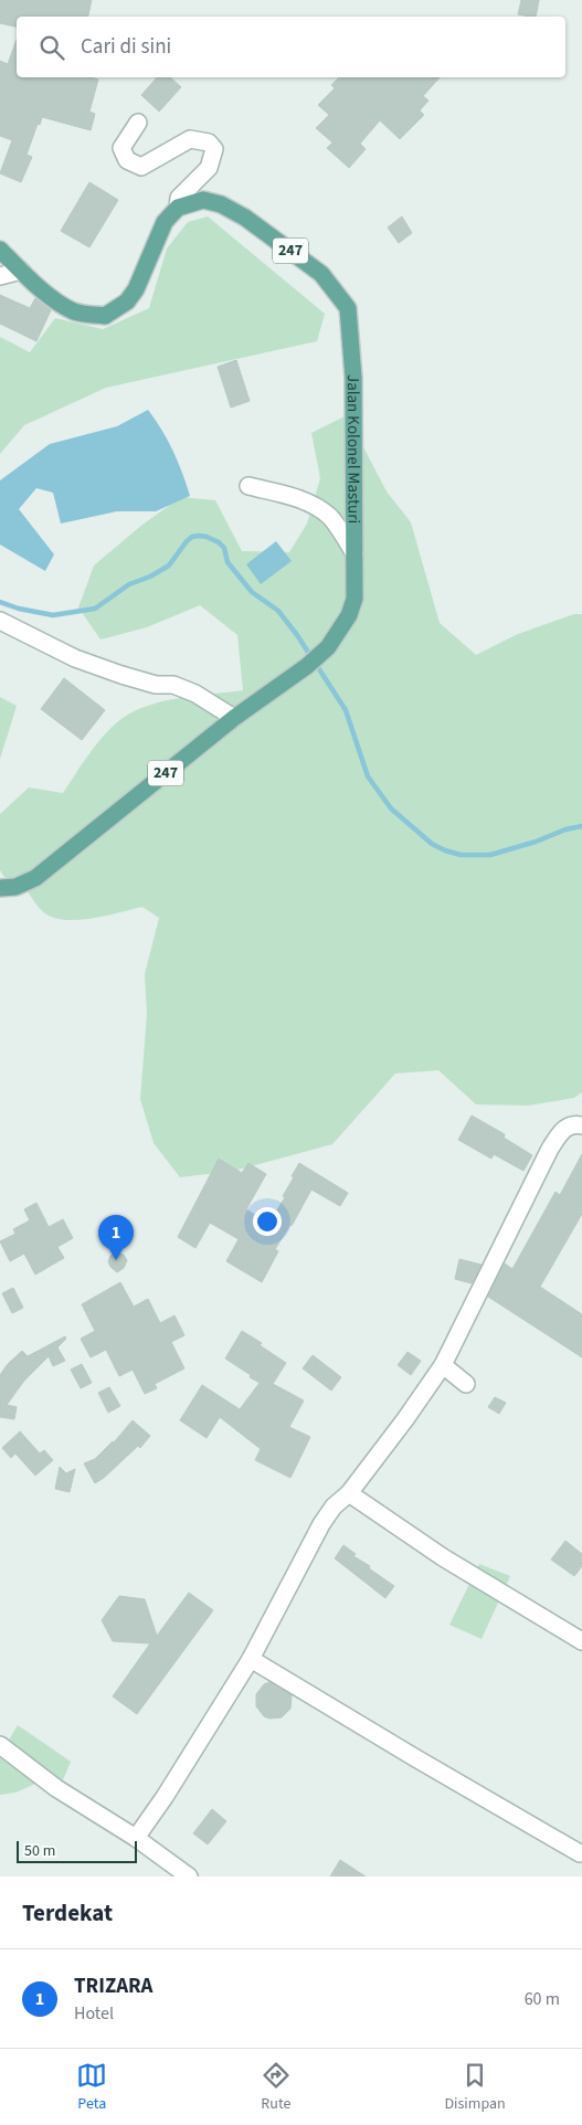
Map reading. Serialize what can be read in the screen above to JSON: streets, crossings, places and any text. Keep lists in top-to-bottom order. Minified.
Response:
{"streets":{"main road":["247","Jalan Kolonel Masturi"]},"scale_bar":"50 m","page":{"search":"Cari di sini","pins":"1","scale":"50 m","heading":"Terdekat","list":[{"mark":"1","name":"TRIZARA","note":"Hotel","value":"60 m"}],"nav":["Peta","Rute","Disimpan"]}}
